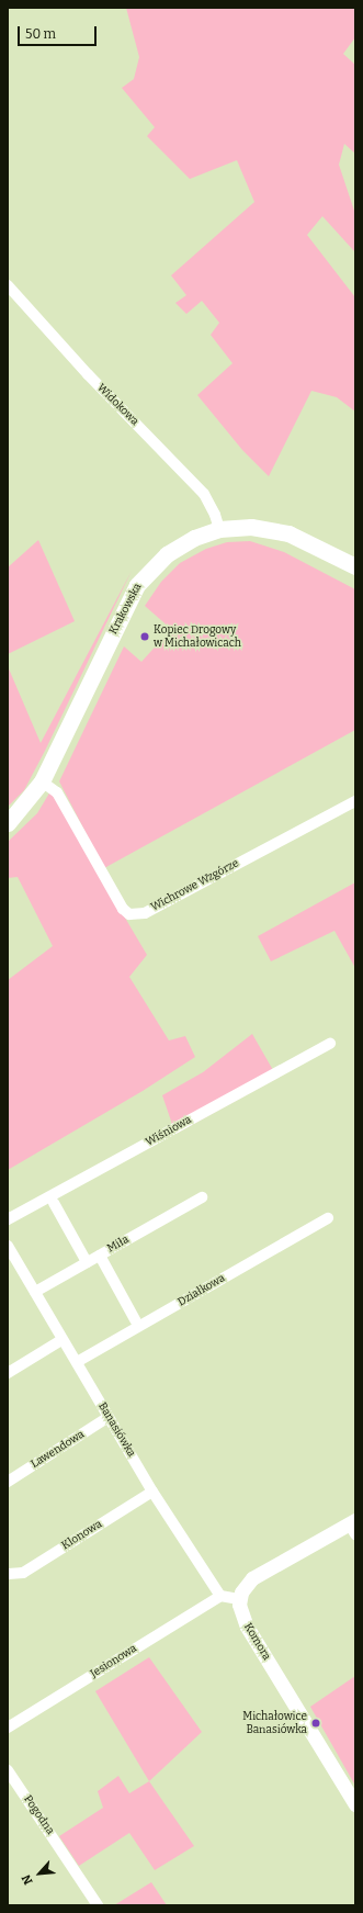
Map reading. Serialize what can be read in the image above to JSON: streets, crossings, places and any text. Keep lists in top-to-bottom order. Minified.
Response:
{"streets":{"main road":["Krakowska"],"street":["Widokowa","Wichrowe Wzgórze","Wiśniowa","Miła","Działkowa","Banasiówka","Lawendowa","Klonowa","Komora","Jesionowa","Pogodna"]},"crossings":[["Widokowa","Krakowska"],["Krakowska","Wichrowe Wzgórze"],["Miła","Banasiówka"],["Działkowa","Banasiówka"],["Banasiówka","Lawendowa"],["Banasiówka","Klonowa"],["Banasiówka","Jesionowa"]],"places":["Kopiec Drogowy w Michałowicach","Michałowice Banasiówka"],"scale_bar":"50 m","north":"bottom left"}
